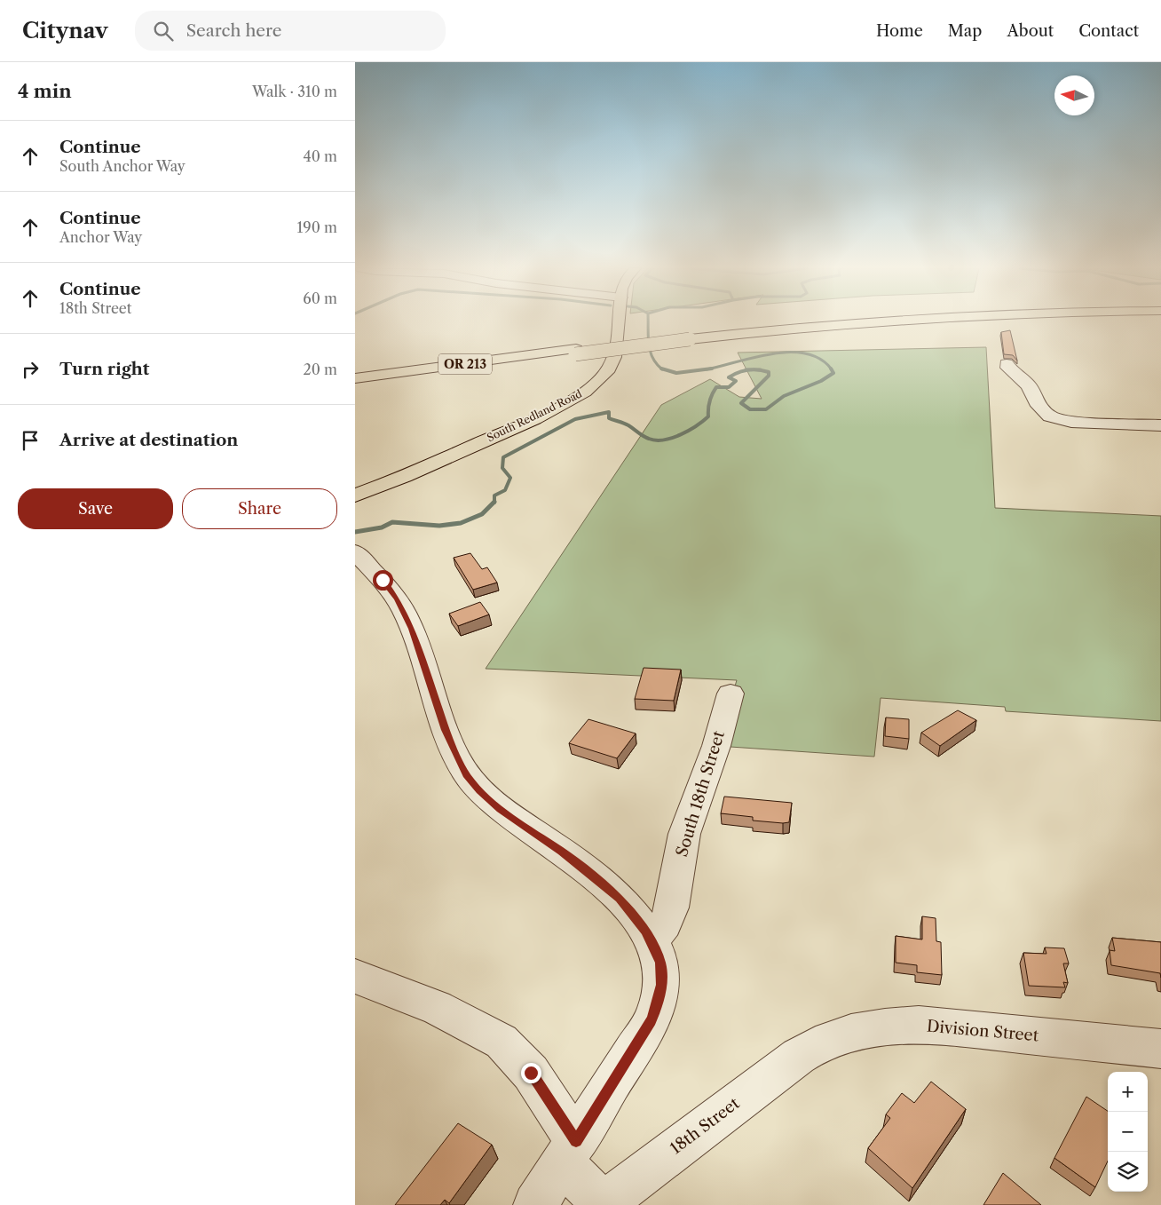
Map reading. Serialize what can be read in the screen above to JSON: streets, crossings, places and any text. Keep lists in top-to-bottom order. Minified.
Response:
{"streets":{"main road":["OR 213","South Redland Road"],"street":["South 18th Street","Division Street","18th Street"]},"crossings":[["Division Street","18th Street"]],"north":"left","page":{"header":"Citynav","search":"Search here","nav":["Home","Map","About","Contact"],"heading":["4 min","Walk · 310 m"],"list":[["Continue","South Anchor Way","40 m"],["Continue","Anchor Way","190 m"],["Continue","18th Street","60 m"],["Turn right","20 m"],"Arrive at destination"],"buttons":["Save","Share"],"map_buttons":["+","−"]}}
